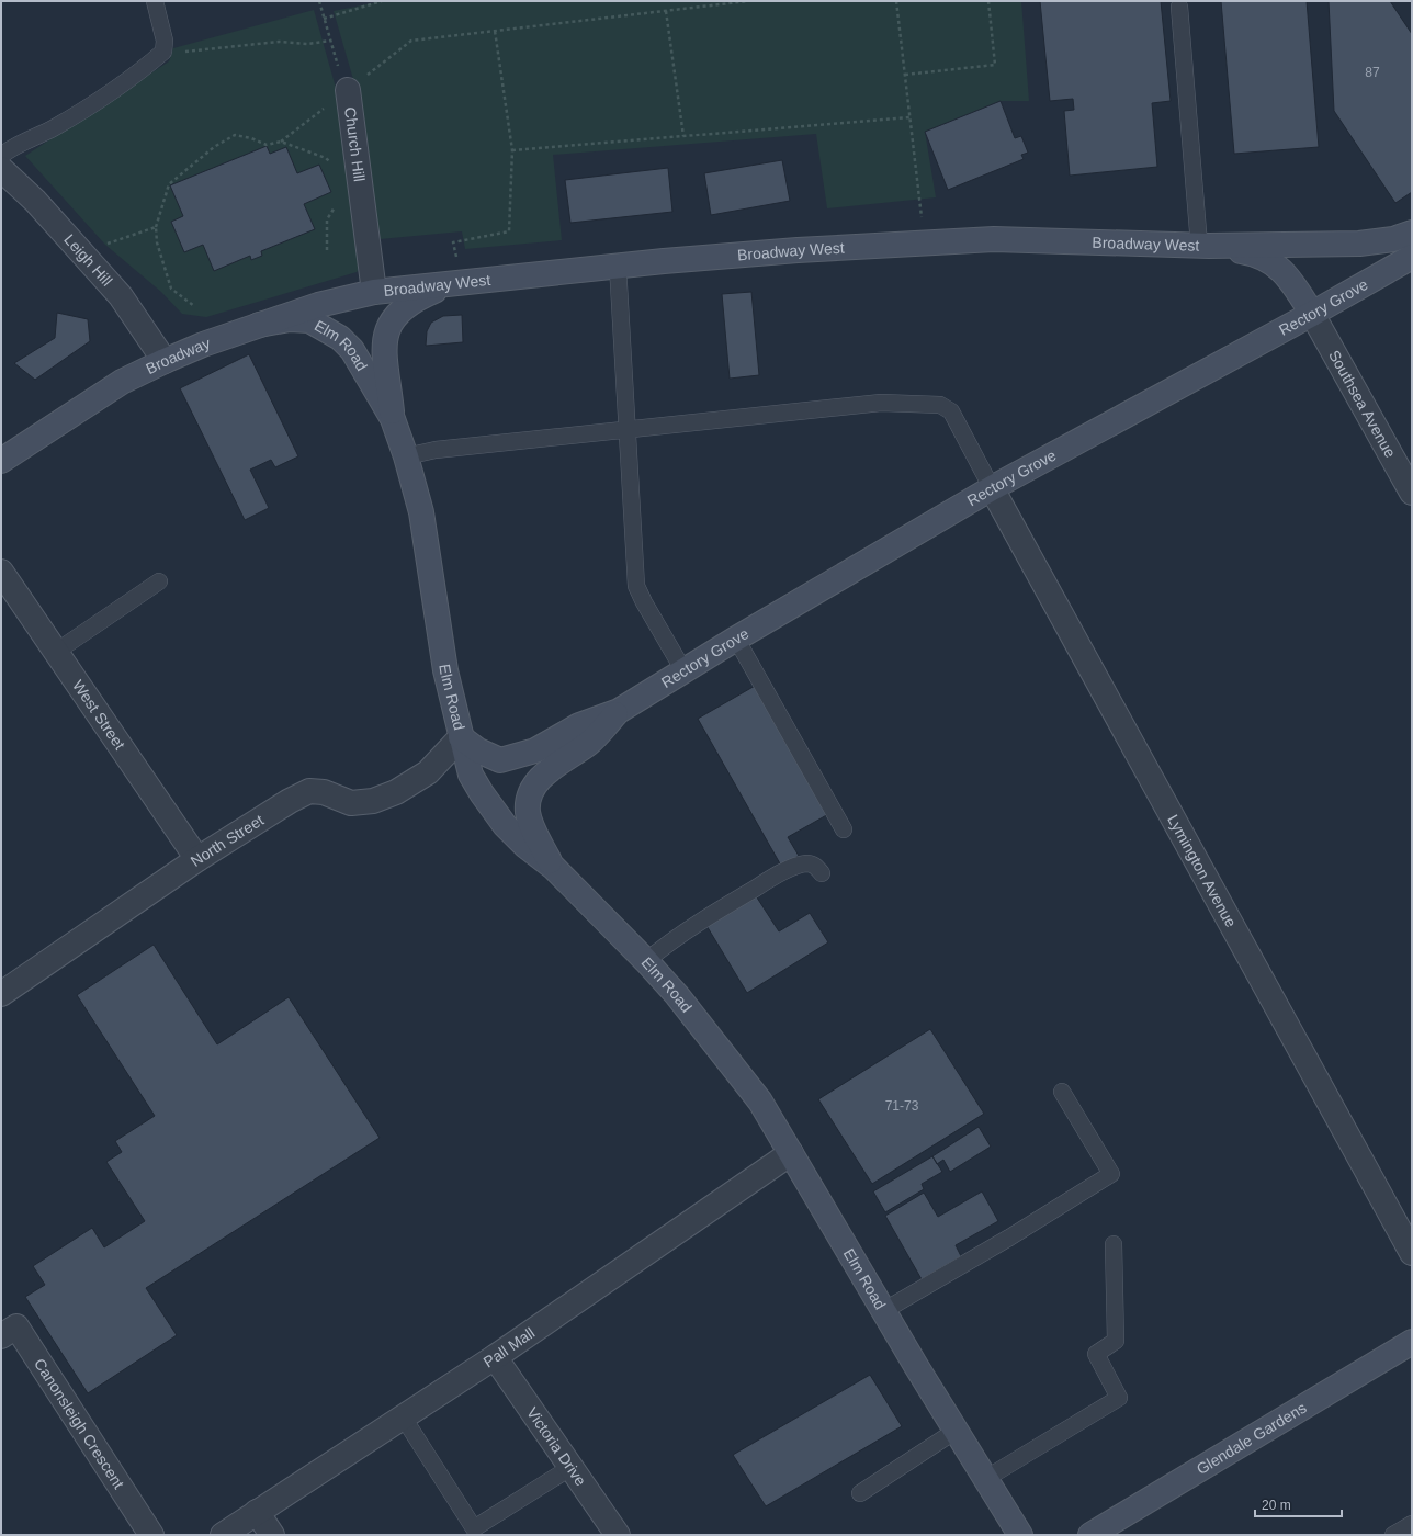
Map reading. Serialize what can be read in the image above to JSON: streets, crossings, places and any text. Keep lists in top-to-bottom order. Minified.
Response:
{"streets":{"street":["Church Hill","Broadway West","Leigh Hill","Rectory Grove","Elm Road","Broadway","Southsea Avenue","West Street","North Street","Lymington Avenue","Pall Mall","Canonsleigh Crescent","Glendale Gardens","Victoria Drive"]},"crossings":[["Church Hill","Broadway West"],["Church Hill","Broadway"],["Broadway West","Rectory Grove"],["Broadway West","Elm Road"],["Broadway West","Broadway"],["Broadway West","Southsea Avenue"],["Leigh Hill","Broadway"],["Rectory Grove","Elm Road"],["Rectory Grove","Southsea Avenue"],["Rectory Grove","North Street"],["Rectory Grove","Lymington Avenue"],["Elm Road","Broadway"],["Elm Road","North Street"],["Elm Road","Pall Mall"],["West Street","North Street"],["Pall Mall","Victoria Drive"]],"house_numbers":["87","71-73"],"scale_bar":"20 m"}
